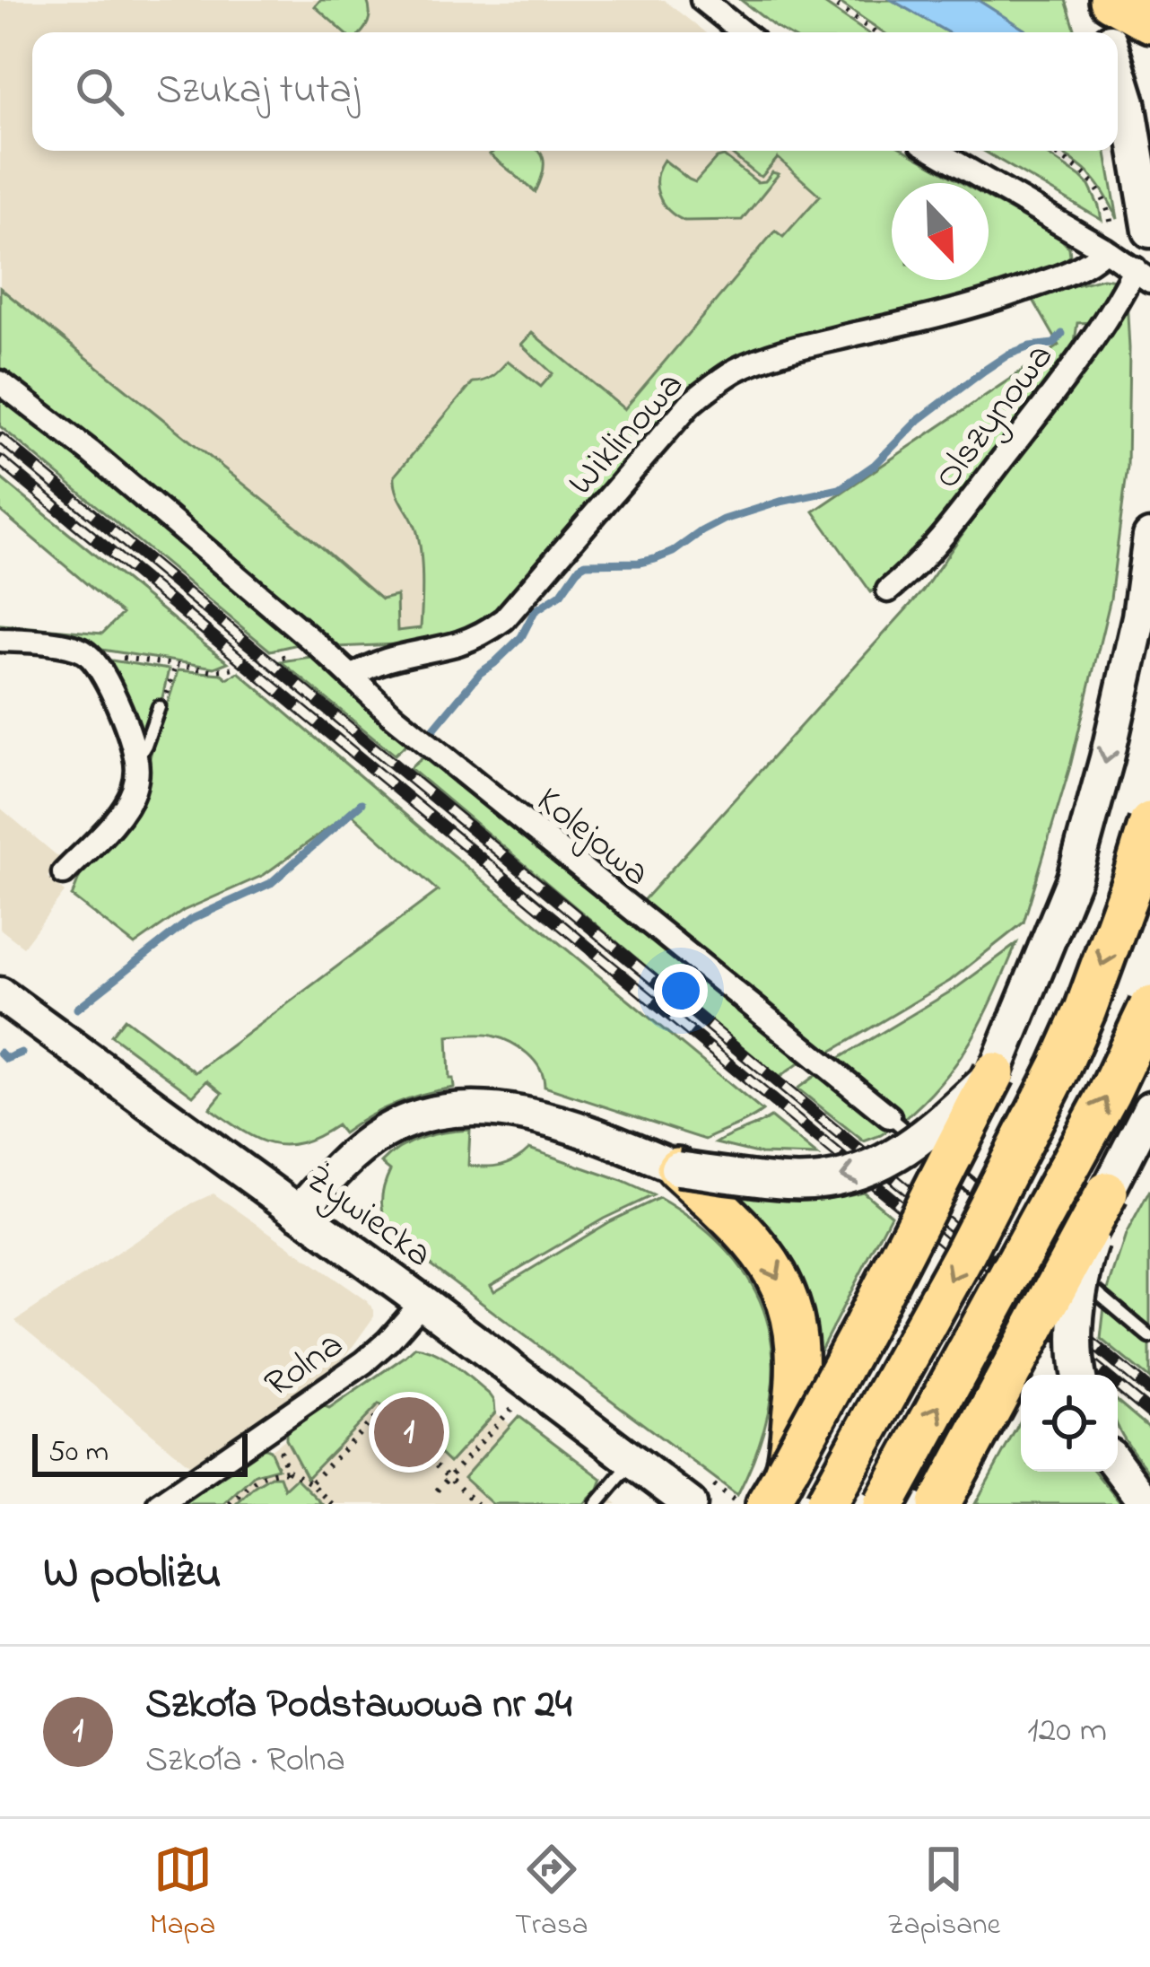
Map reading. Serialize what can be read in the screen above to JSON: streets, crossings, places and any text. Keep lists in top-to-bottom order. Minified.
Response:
{"streets":{"main road":["Żywiecka"],"street":["Olszynowa","Wiklinowa","Kolejowa","Rolna"]},"crossings":[["Wiklinowa","Kolejowa"],["Żywiecka","Rolna"]],"scale_bar":"50 m","north":"bottom right","page":{"search":"Szukaj tutaj","pins":"1","scale":"50 m","heading":"W pobliżu","list":[{"mark":"1","name":"Szkoła Podstawowa nr 24","note":"Szkoła · Rolna","value":"120 m"}],"nav":["Mapa","Trasa","Zapisane"]}}
